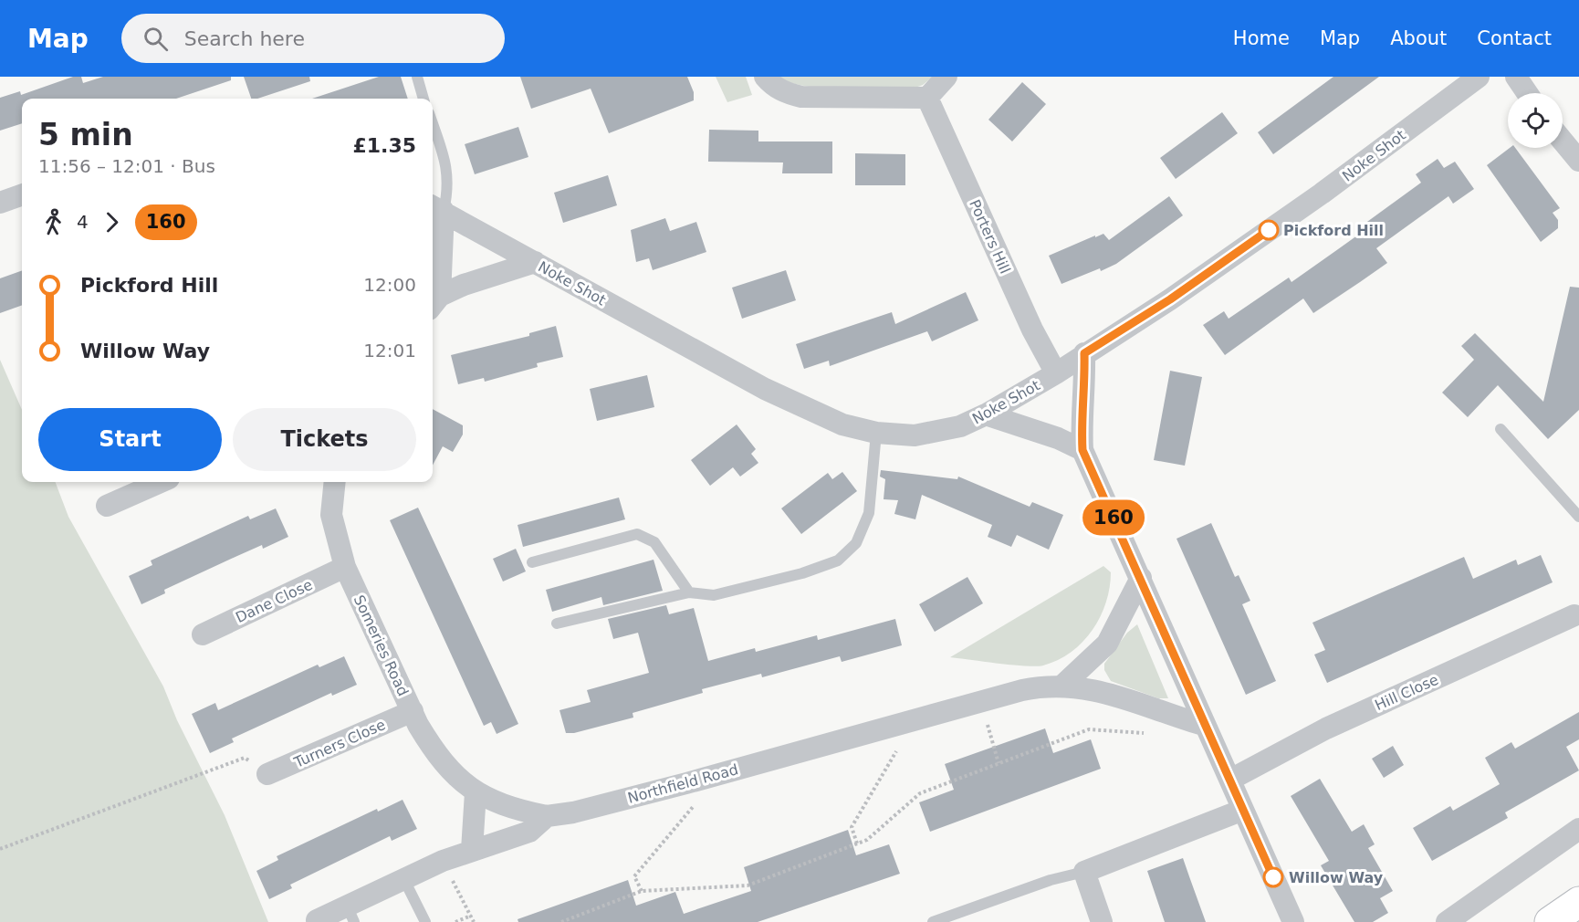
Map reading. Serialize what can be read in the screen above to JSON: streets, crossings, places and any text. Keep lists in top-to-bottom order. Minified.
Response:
{"streets":{"street":["Noke Shot","Porters Hill","Dane Close","Someries Road","Hill Close","Turners Close","Northfield Road"]},"crossings":[["Noke Shot","Porters Hill"],["Dane Close","Someries Road"],["Someries Road","Turners Close"],["Someries Road","Northfield Road"]],"places":["Pickford Hill","Willow Way"],"lines":["bus line 160"],"page":{"header":"Map","search":"Search here","nav":["Home","Map","About","Contact"],"on_map":"160","heading":["5 min","11:56 – 12:01 · Bus","£1.35"],"legs":["4","160"],"list":[{"name":"Pickford Hill","value":"12:00"},{"name":"Willow Way","value":"12:01"}],"buttons":["Start","Tickets"]}}
